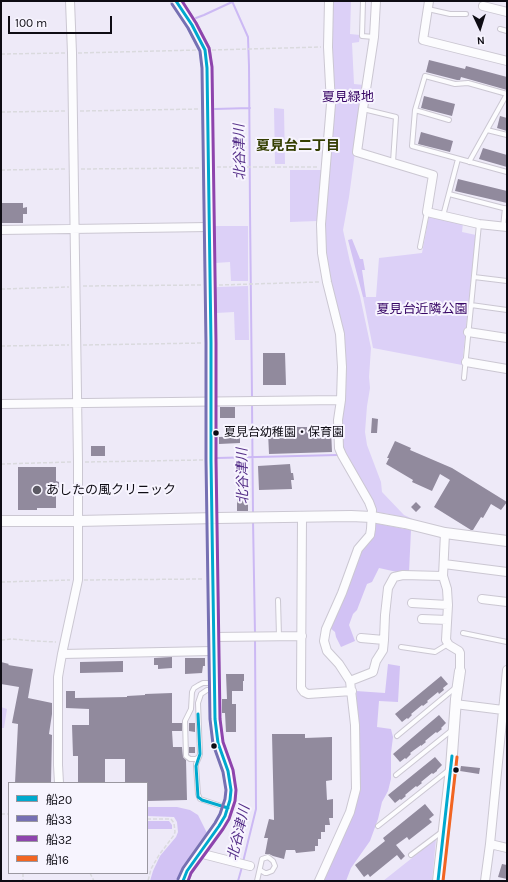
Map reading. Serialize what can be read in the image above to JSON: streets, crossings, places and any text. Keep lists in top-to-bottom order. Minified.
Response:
{"districts":["夏見台二丁目"],"water":["北谷津川"],"parks":["夏見緑地","夏見台近隣公園"],"places":["夏見台幼稚園・保育園","あしたの風クリニック"],"lines":["transit line 船20","transit line 船32","transit line 船33","transit line 船16"],"legend":["船20","船33","船32","船16"],"scale_bar":"100 m","north":"bottom"}
